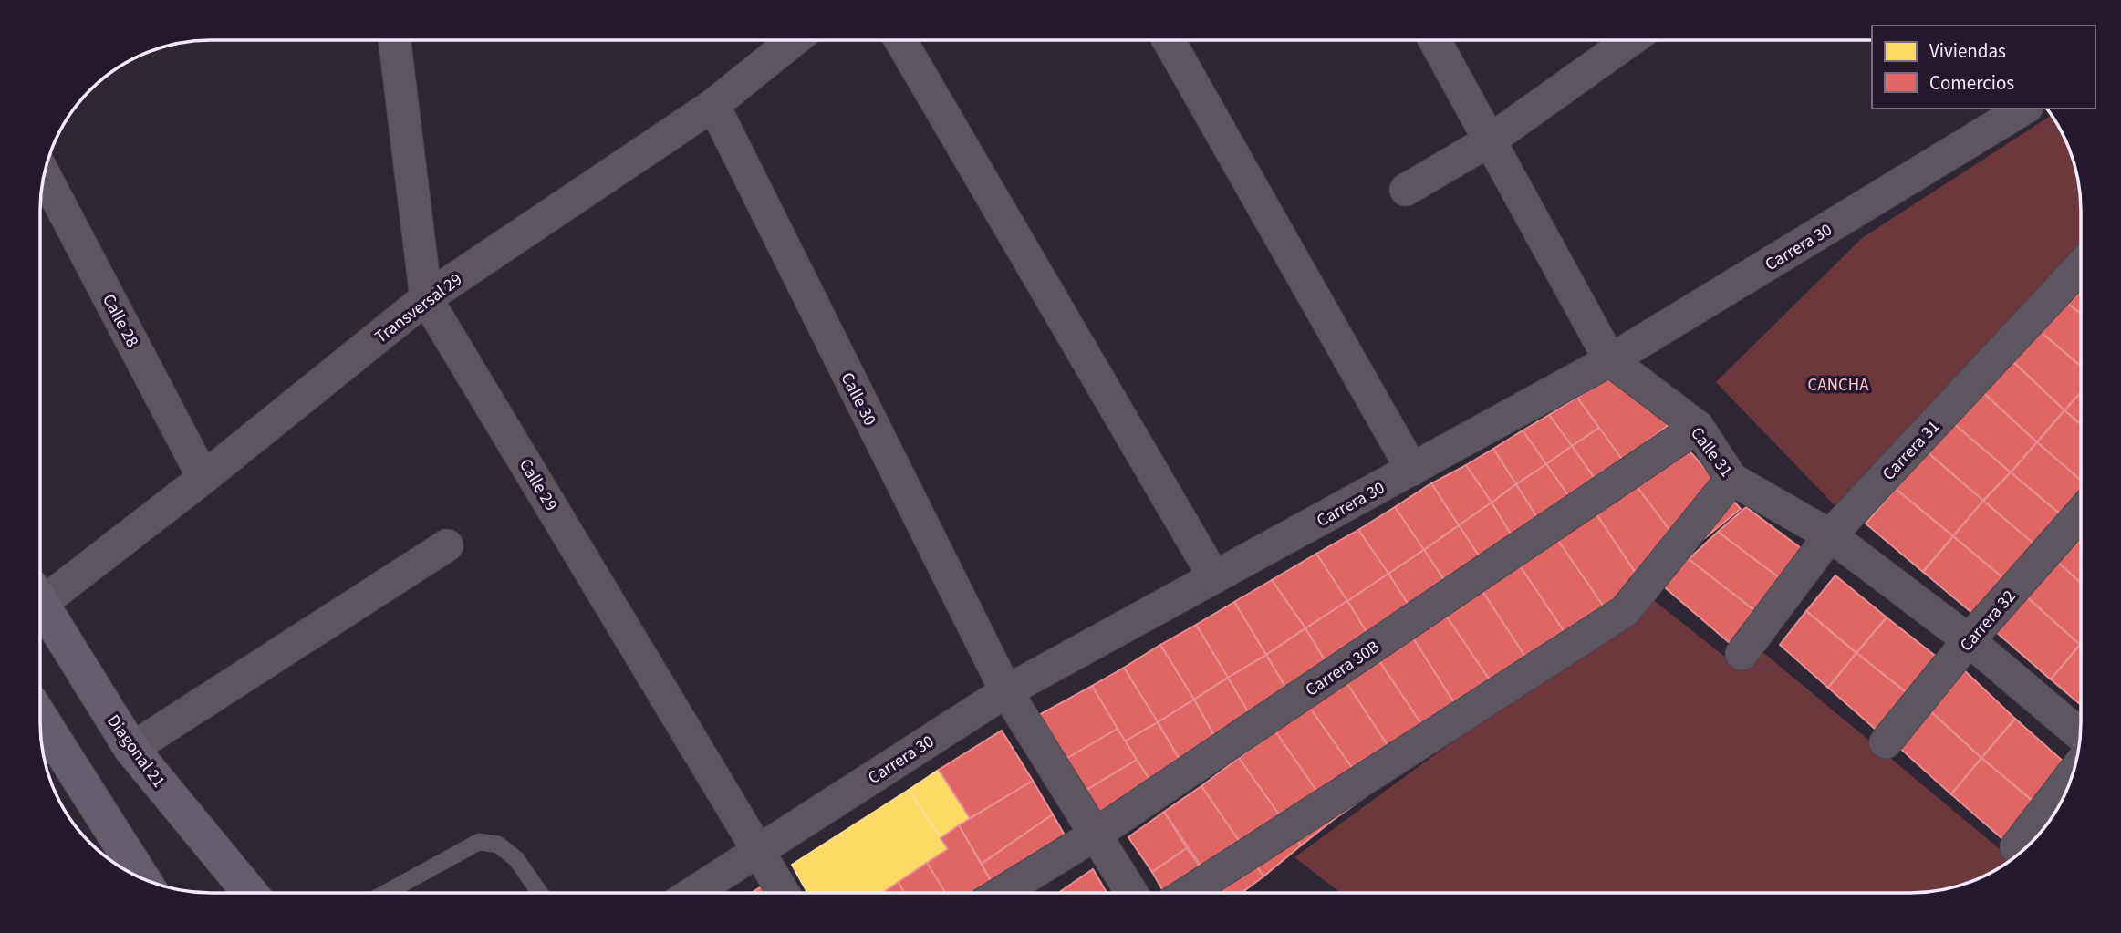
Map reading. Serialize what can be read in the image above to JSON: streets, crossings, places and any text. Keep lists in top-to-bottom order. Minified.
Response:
{"streets":{"highway":["Diagonal 21"],"street":["Carrera 30","Transversal 29","Calle 28","Calle 30","Carrera 31","Calle 31","Calle 29","Carrera 32","Carrera 30B"]},"crossings":[["Carrera 30","Calle 30"],["Carrera 30","Calle 31"],["Carrera 30","Calle 29"],["Transversal 29","Calle 28"],["Transversal 29","Calle 30"],["Transversal 29","Calle 29"],["Calle 30","Carrera 30B"],["Carrera 31","Calle 31"],["Calle 31","Carrera 32"],["Calle 31","Carrera 30B"]],"parks":["CANCHA"],"legend":["Viviendas","Comercios"]}
